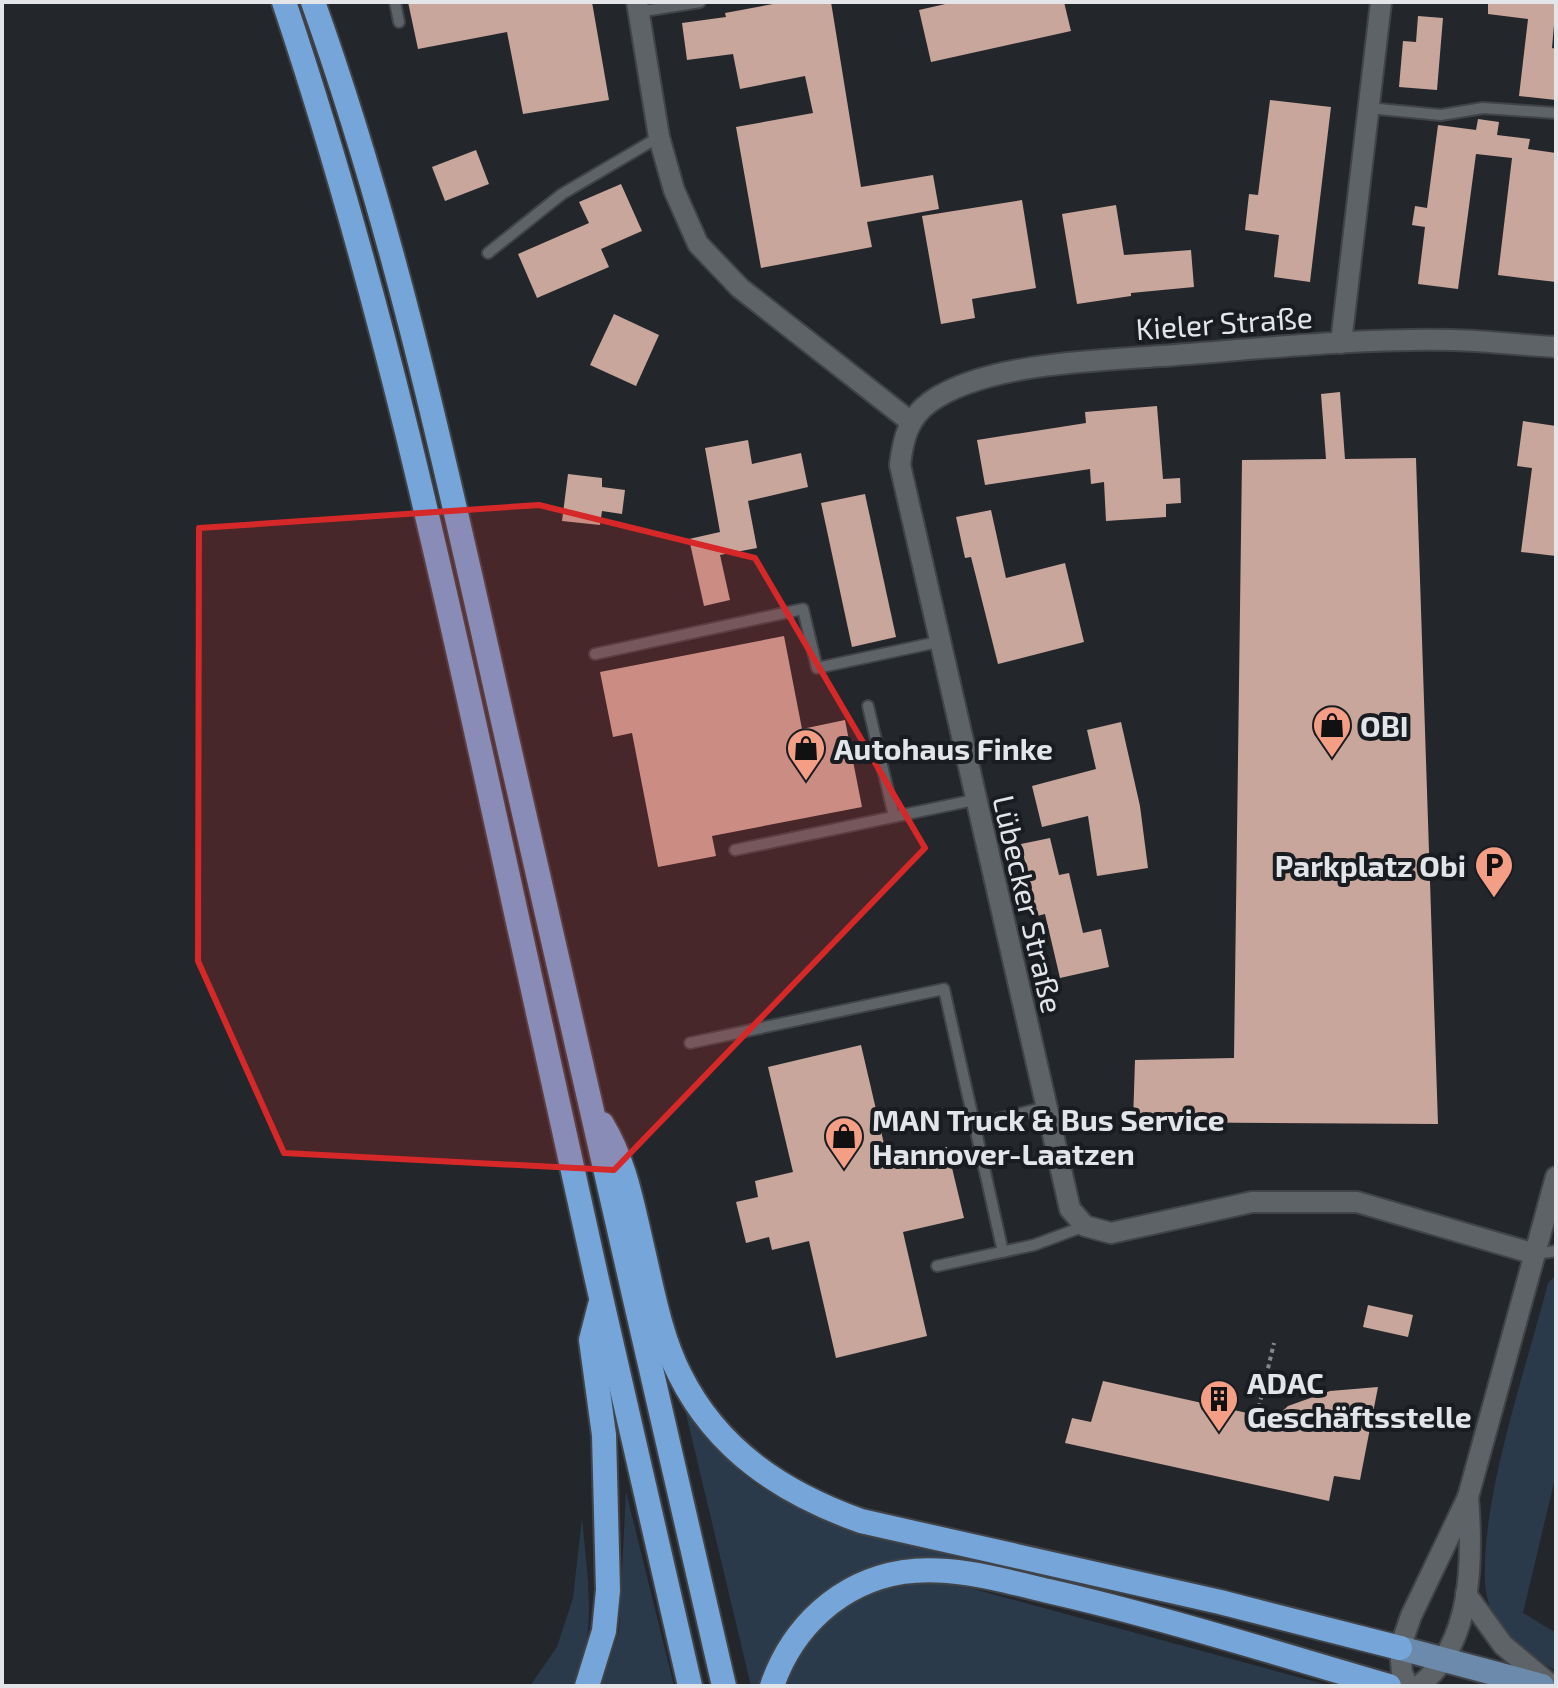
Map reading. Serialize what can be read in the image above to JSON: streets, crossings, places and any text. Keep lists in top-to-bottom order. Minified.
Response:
{"streets":{"street":["Kieler Straße","Lübecker Straße"]},"crossings":[["Kieler Straße","Lübecker Straße"]],"places":{"shop":["OBI","Autohaus Finke","MAN Truck & Bus Service Hannover-Laatzen"],"parking":["Parkplatz Obi"],"building":["ADAC Geschäftsstelle"]}}
